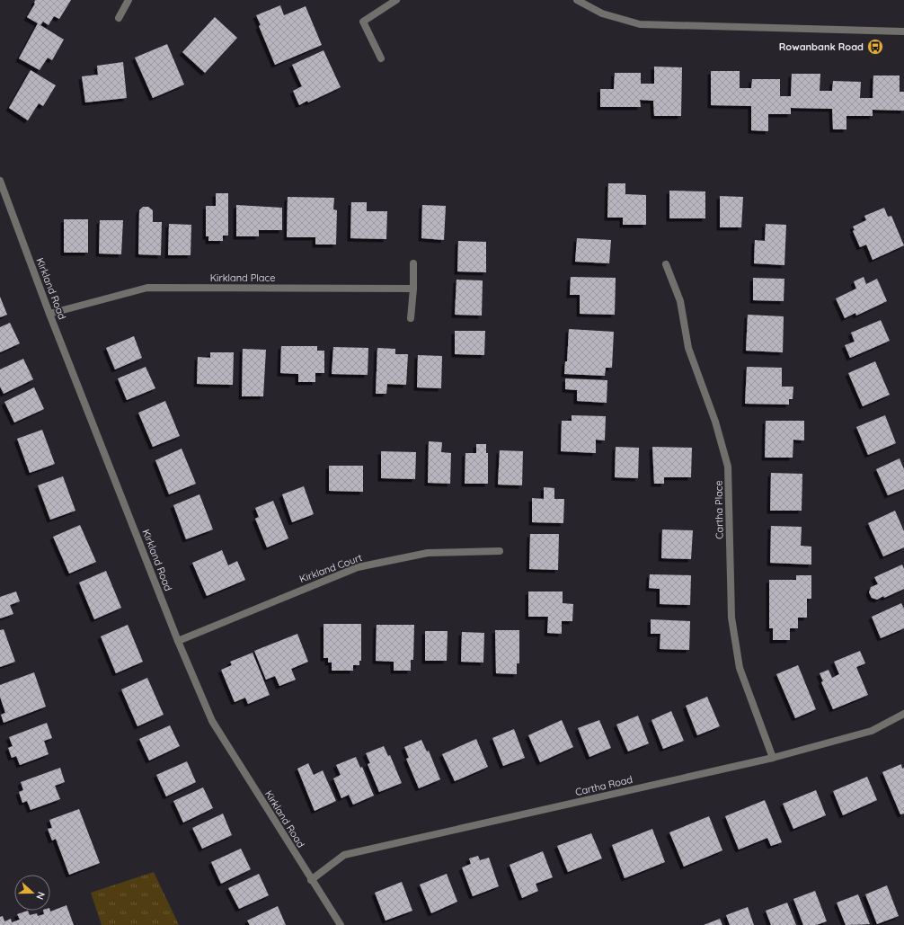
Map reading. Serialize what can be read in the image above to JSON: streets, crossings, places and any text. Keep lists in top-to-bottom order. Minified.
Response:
{"streets":{"street":["Kirkland Place","Kirkland Road","Cartha Place","Kirkland Court","Cartha Road"]},"crossings":[["Kirkland Place","Kirkland Road"],["Kirkland Road","Kirkland Court"],["Kirkland Road","Cartha Road"],["Cartha Place","Cartha Road"]],"places":{"bus stop":["Rowanbank Road"]},"north":"right"}
